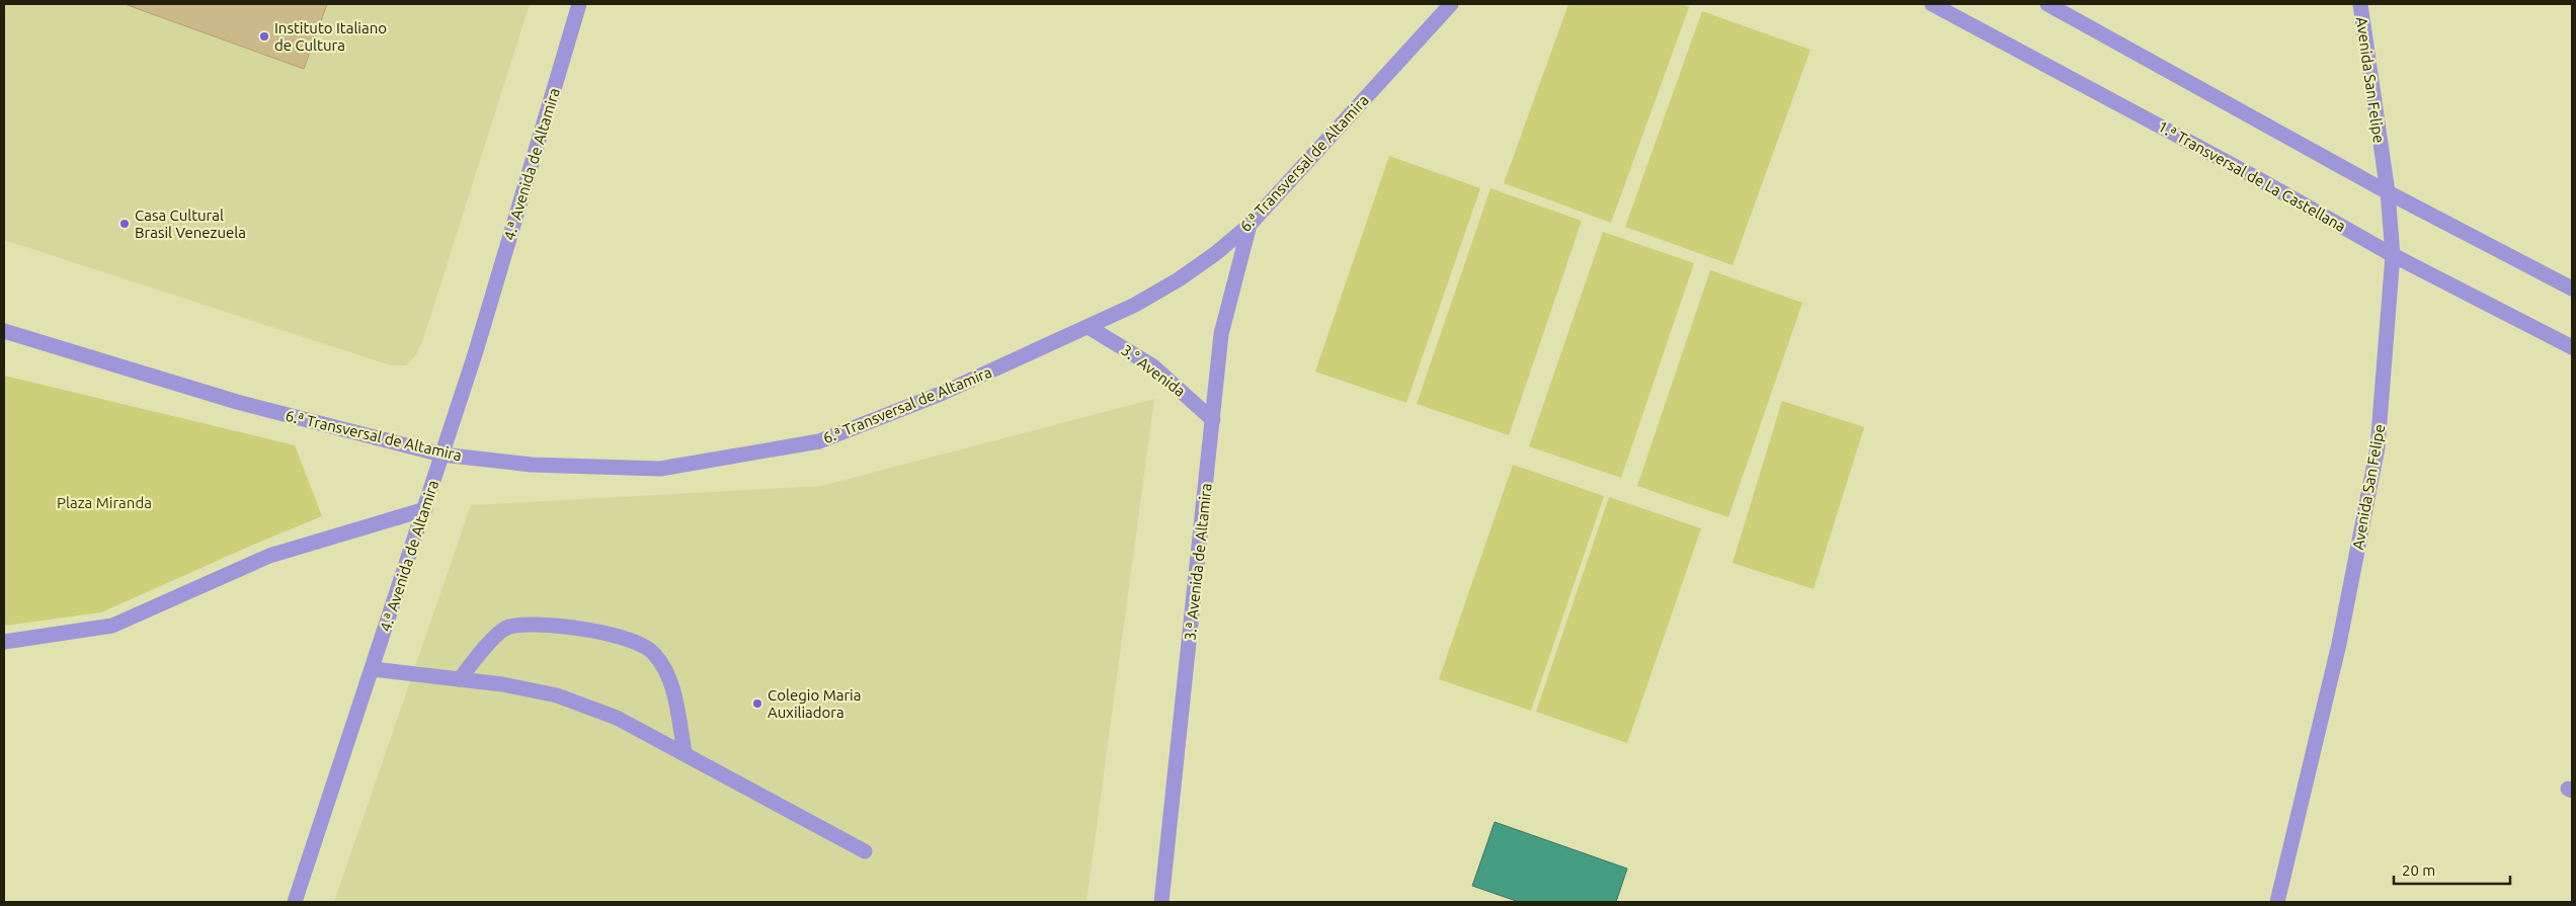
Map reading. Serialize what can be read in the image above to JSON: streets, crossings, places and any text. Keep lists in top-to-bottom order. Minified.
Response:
{"streets":{"street":["Avenida San Felipe","6.ª Transversal de Altamira","4.ª Avenida de Altamira","1.ª Transversal de La Castellana","3.° Avenida","3.ª Avenida de Altamira"]},"crossings":[["Avenida San Felipe","1.ª Transversal de La Castellana"],["6.ª Transversal de Altamira","4.ª Avenida de Altamira"],["6.ª Transversal de Altamira","3.° Avenida"],["6.ª Transversal de Altamira","3.ª Avenida de Altamira"],["3.° Avenida","3.ª Avenida de Altamira"]],"parks":["Plaza Miranda"],"places":["Instituto Italiano de Cultura","Casa Cultural Brasil Venezuela","Colegio Maria Auxiliadora"],"scale_bar":"20 m"}
